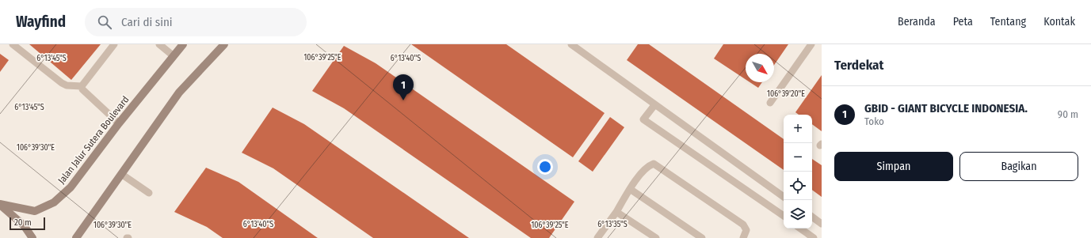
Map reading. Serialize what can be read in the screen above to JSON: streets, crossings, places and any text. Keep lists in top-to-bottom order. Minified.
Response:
{"streets":{"main road":["Jalan Jalur Sutera Boulevard"]},"scale_bar":"20 m","north":"bottom right","page":{"header":"Wayfind","search":"Cari di sini","nav":["Beranda","Peta","Tentang","Kontak"],"heading":"Terdekat","pins":"1","list":[{"mark":"1","name":"GBID - GIANT BICYCLE INDONESIA.","note":"Toko","value":"90 m"}],"map_buttons":["+","−"],"buttons":["Simpan","Bagikan"],"scale":"20 m"},"coordinates":["106°39'25\"E","6°13'45\"S","6°13'40\"S","106°39'20\"E","106°39'30\"E","6°13'35\"S"]}
